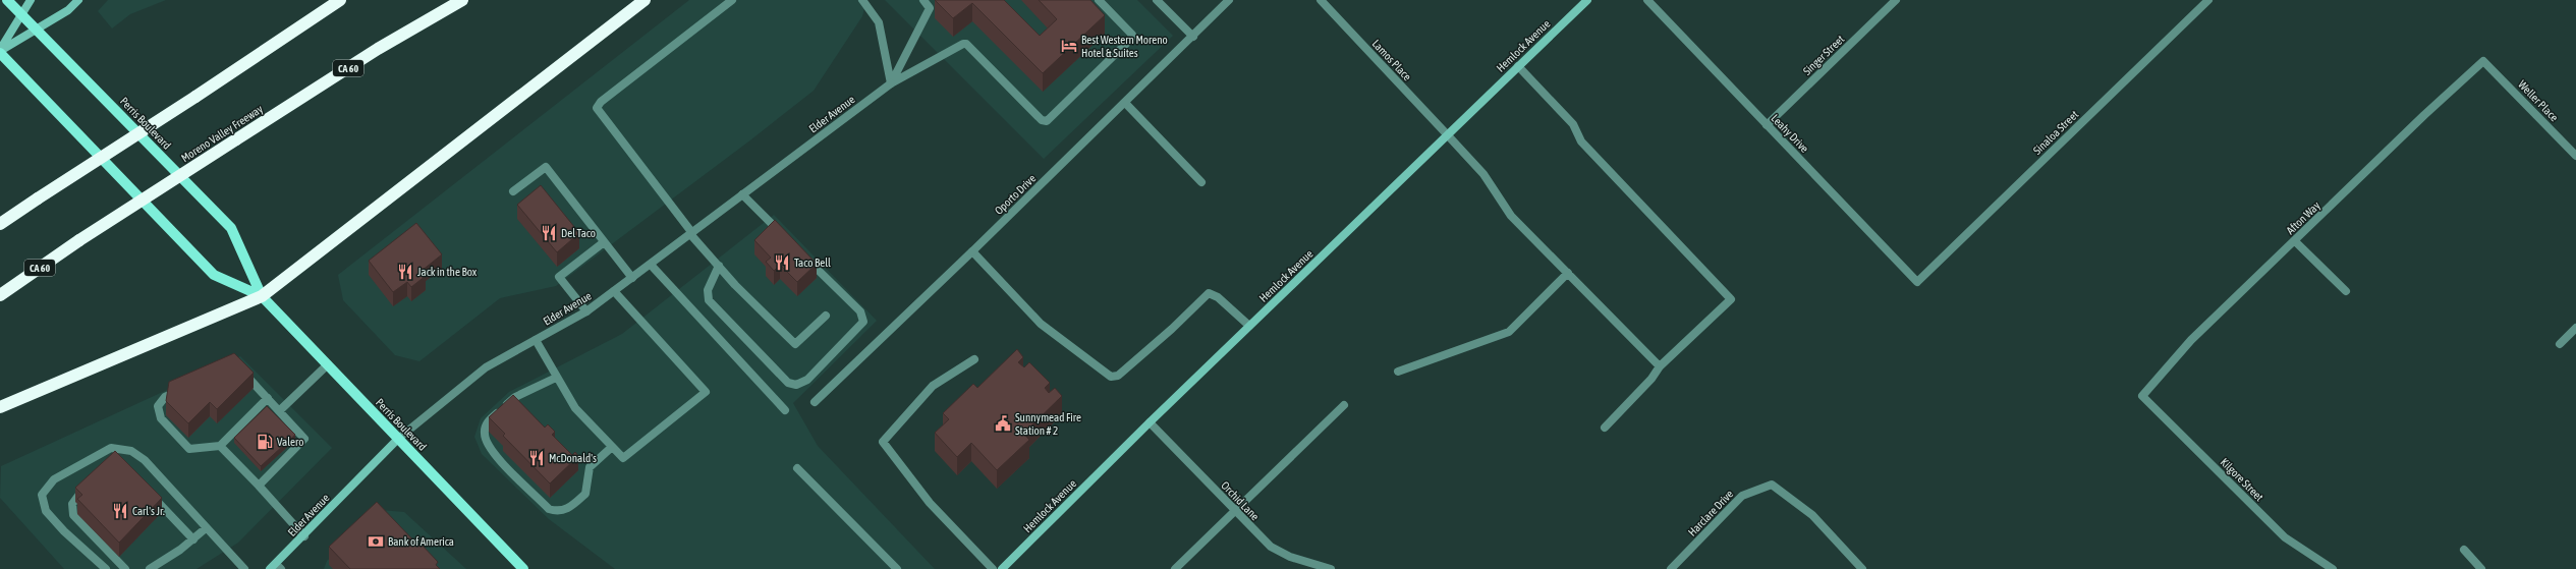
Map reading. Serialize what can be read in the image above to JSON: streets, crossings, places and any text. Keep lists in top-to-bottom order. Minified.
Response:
{"streets":{"highway":["CA 60","Moreno Valley Freeway"],"main road":["Perris Boulevard"],"street":["Hemlock Avenue","Singer Street","Lamos Place","Weller Place","Elder Avenue","Sinaloa Street","Leahy Drive","Oporto Drive","Afton Way","Kilgore Street","Orchid Lane","Harclare Drive"]},"crossings":[["Hemlock Avenue","Lamos Place"],["Hemlock Avenue","Orchid Lane"],["Singer Street","Leahy Drive"],["Weller Place","Afton Way"],["Elder Avenue","Perris Boulevard"],["Sinaloa Street","Leahy Drive"],["Afton Way","Kilgore Street"]],"places":{"hotel":["Best Western Moreno Hotel & Suites"],"restaurant":["Del Taco","Taco Bell","Jack in the Box","McDonald's","Carl's Jr."],"public building":["Sunnymead Fire Station # 2"],"fuel station":["Valero"],"bank":["Bank of America"]}}
